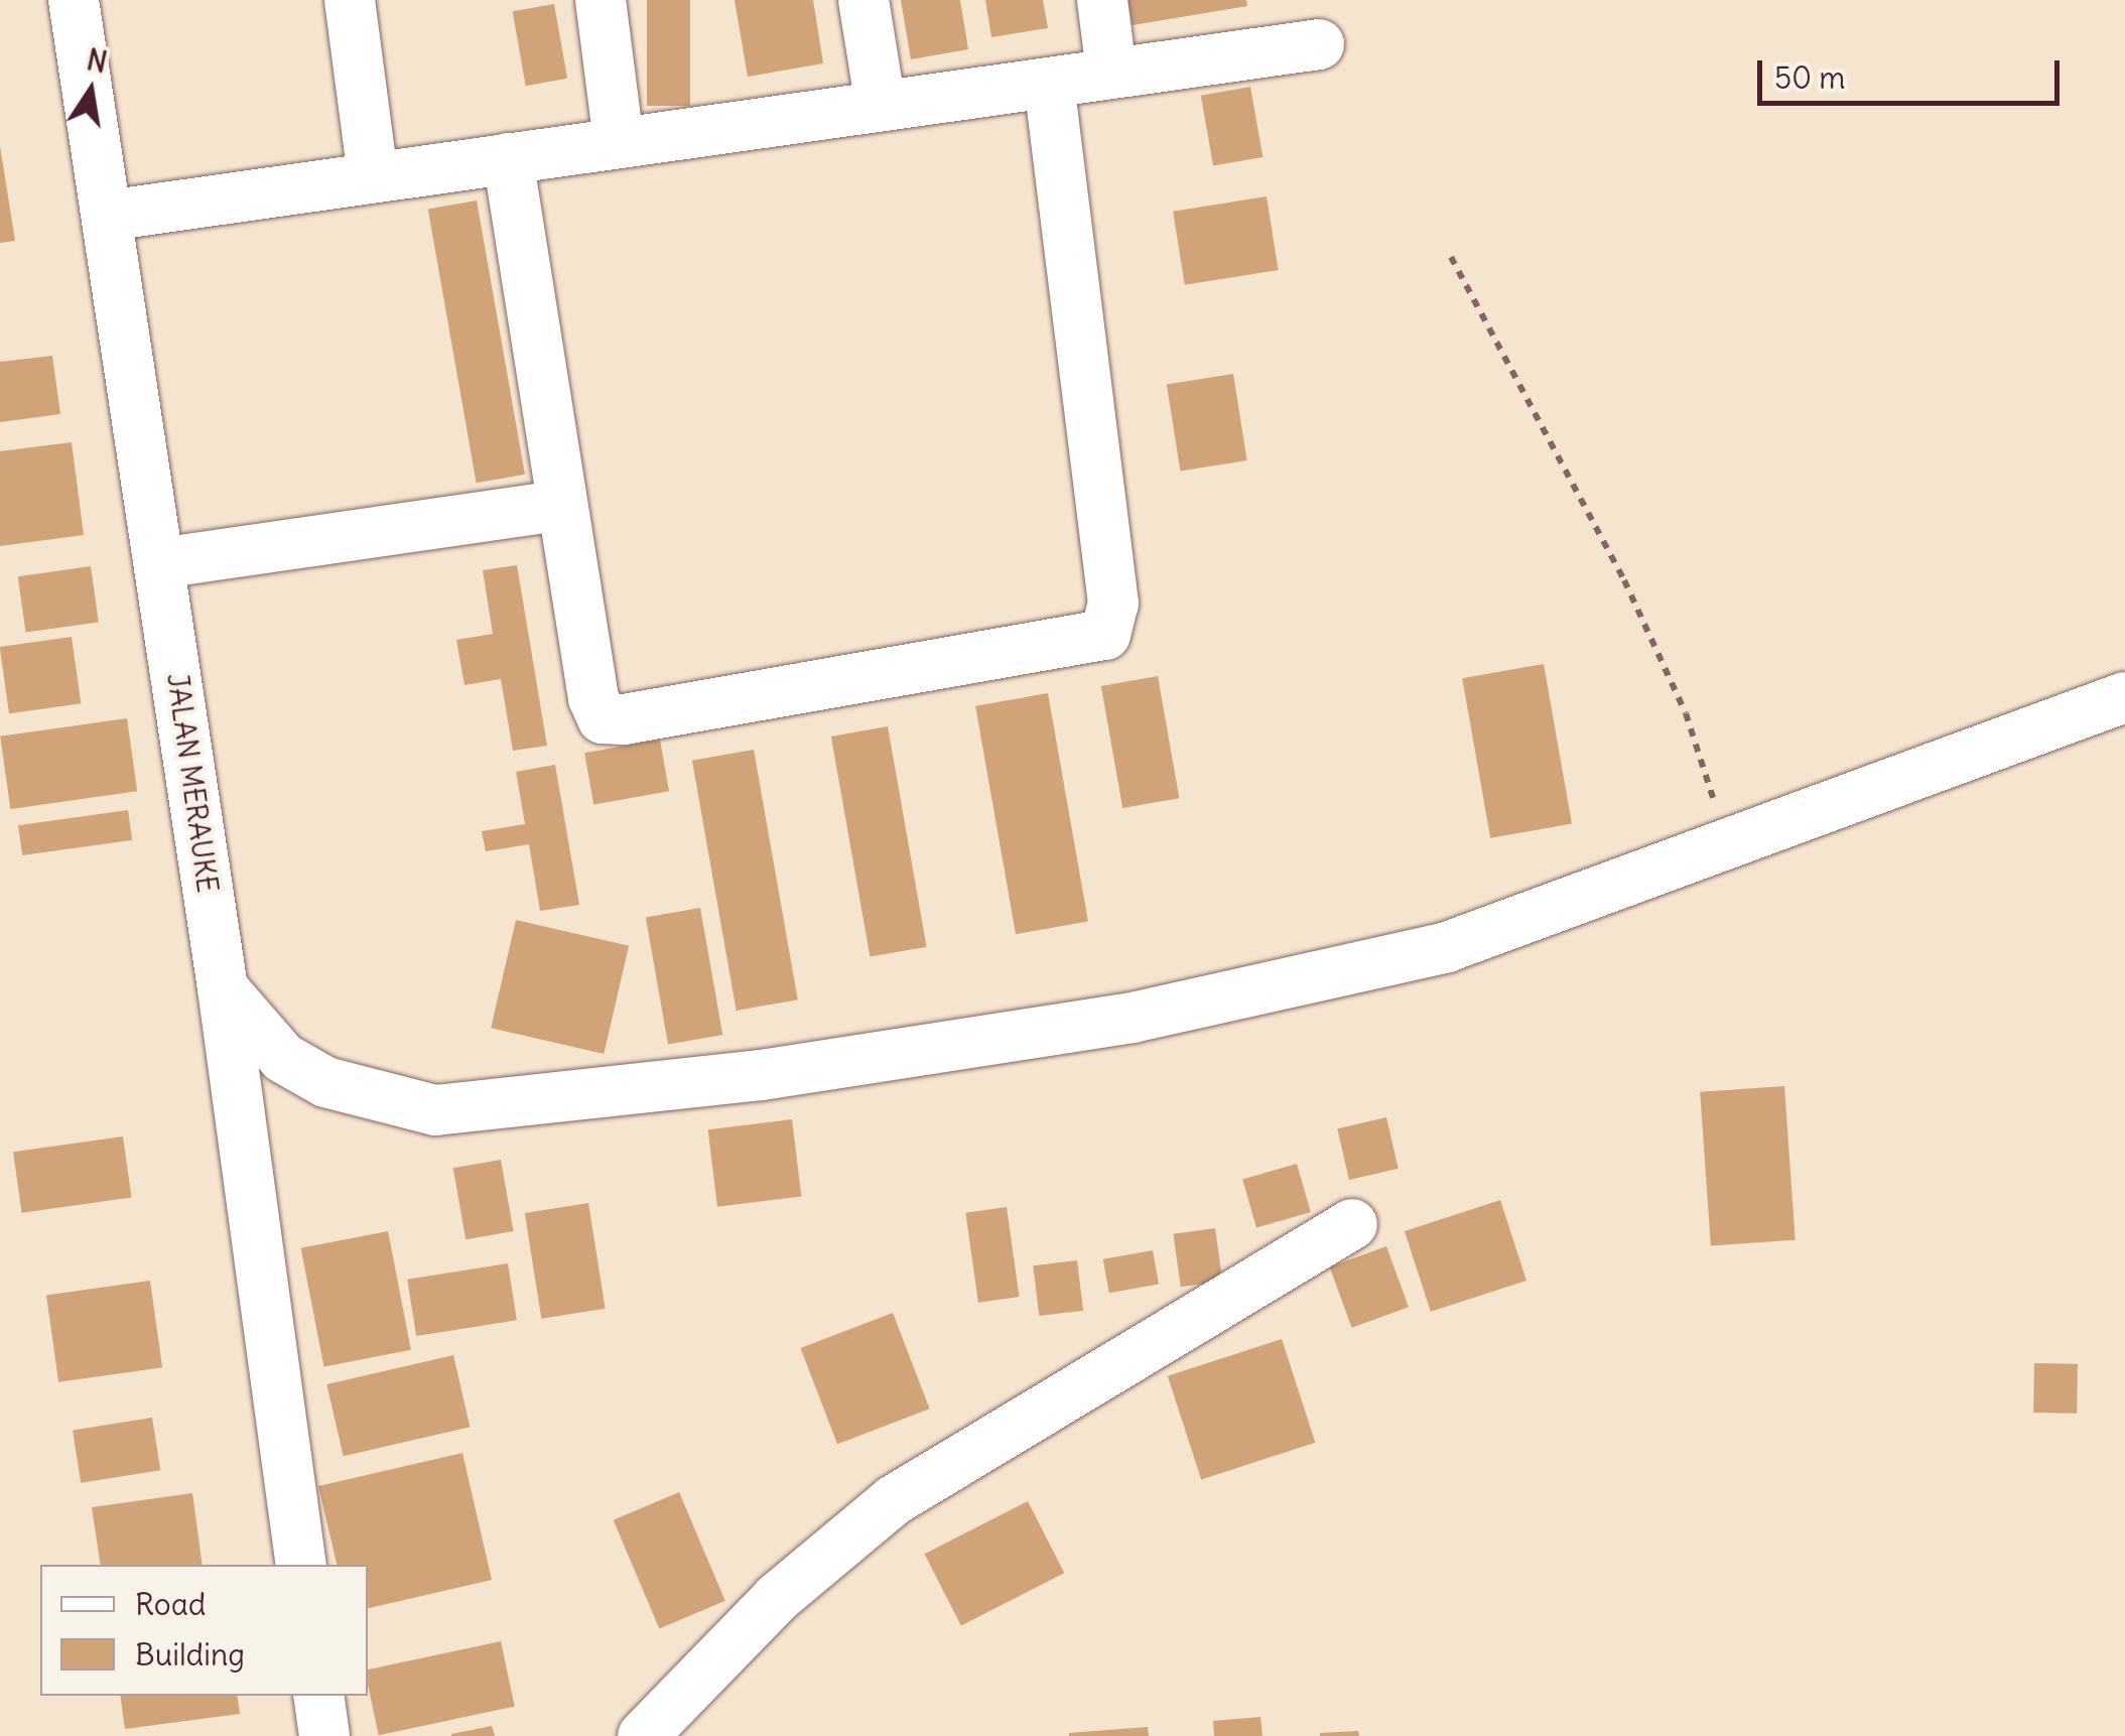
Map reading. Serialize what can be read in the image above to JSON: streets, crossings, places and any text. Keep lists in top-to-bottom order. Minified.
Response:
{"streets":{"street":["JALAN MERAUKE"]},"legend":["Road","Building"],"scale_bar":"50 m","north":"top"}
